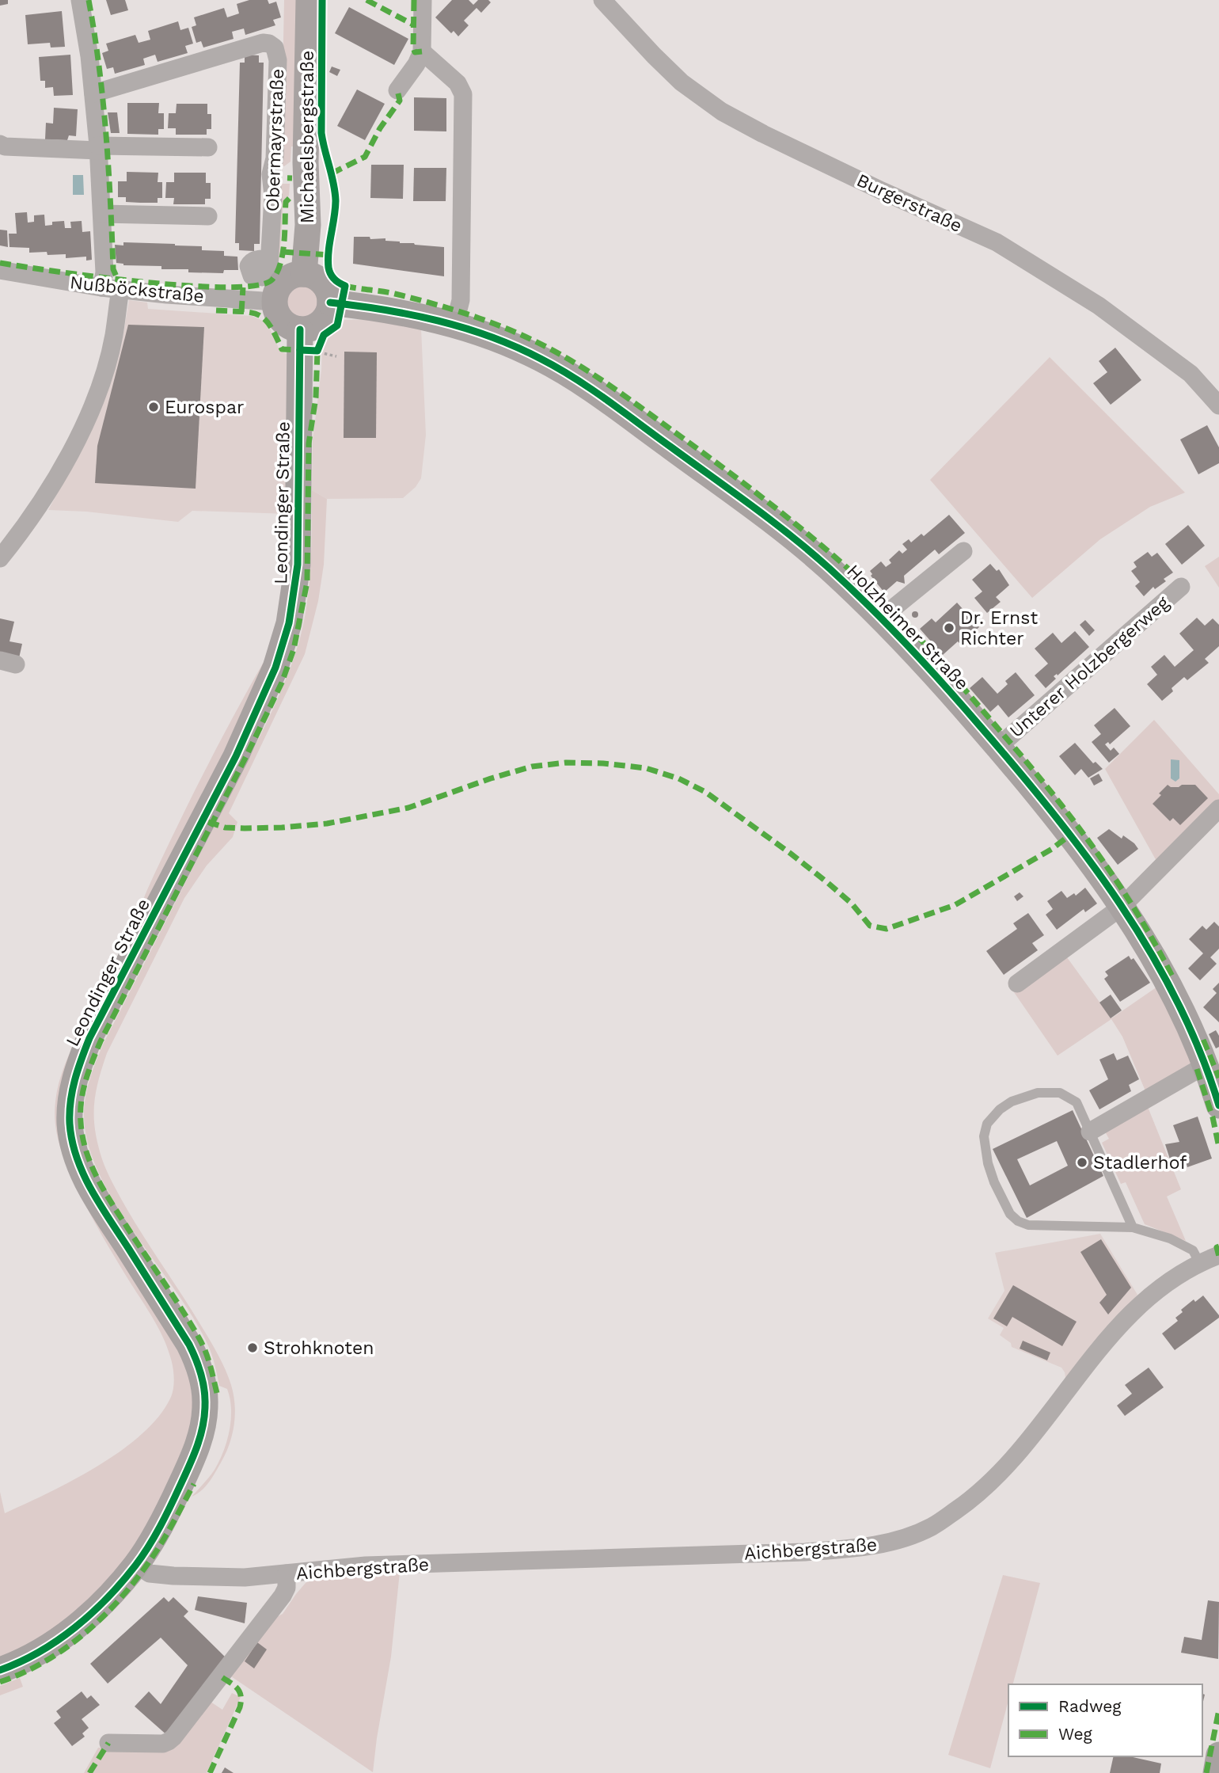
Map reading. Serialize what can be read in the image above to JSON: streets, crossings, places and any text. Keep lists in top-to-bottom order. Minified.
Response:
{"streets":{"street":["Michaelsbergstraße","Obermayrstraße","Burgerstraße","Nußböckstraße","Leondinger Straße","Holzheimer Straße","Unterer Holzbergerweg","Aichbergstraße"]},"crossings":[["Michaelsbergstraße","Nußböckstraße"],["Michaelsbergstraße","Leondinger Straße"],["Michaelsbergstraße","Holzheimer Straße"],["Nußböckstraße","Leondinger Straße"],["Nußböckstraße","Holzheimer Straße"],["Leondinger Straße","Holzheimer Straße"],["Leondinger Straße","Aichbergstraße"],["Holzheimer Straße","Unterer Holzbergerweg"]],"places":["Eurospar","Dr. Ernst Richter","Stadlerhof","Strohknoten"],"legend":["Radweg","Weg"]}
